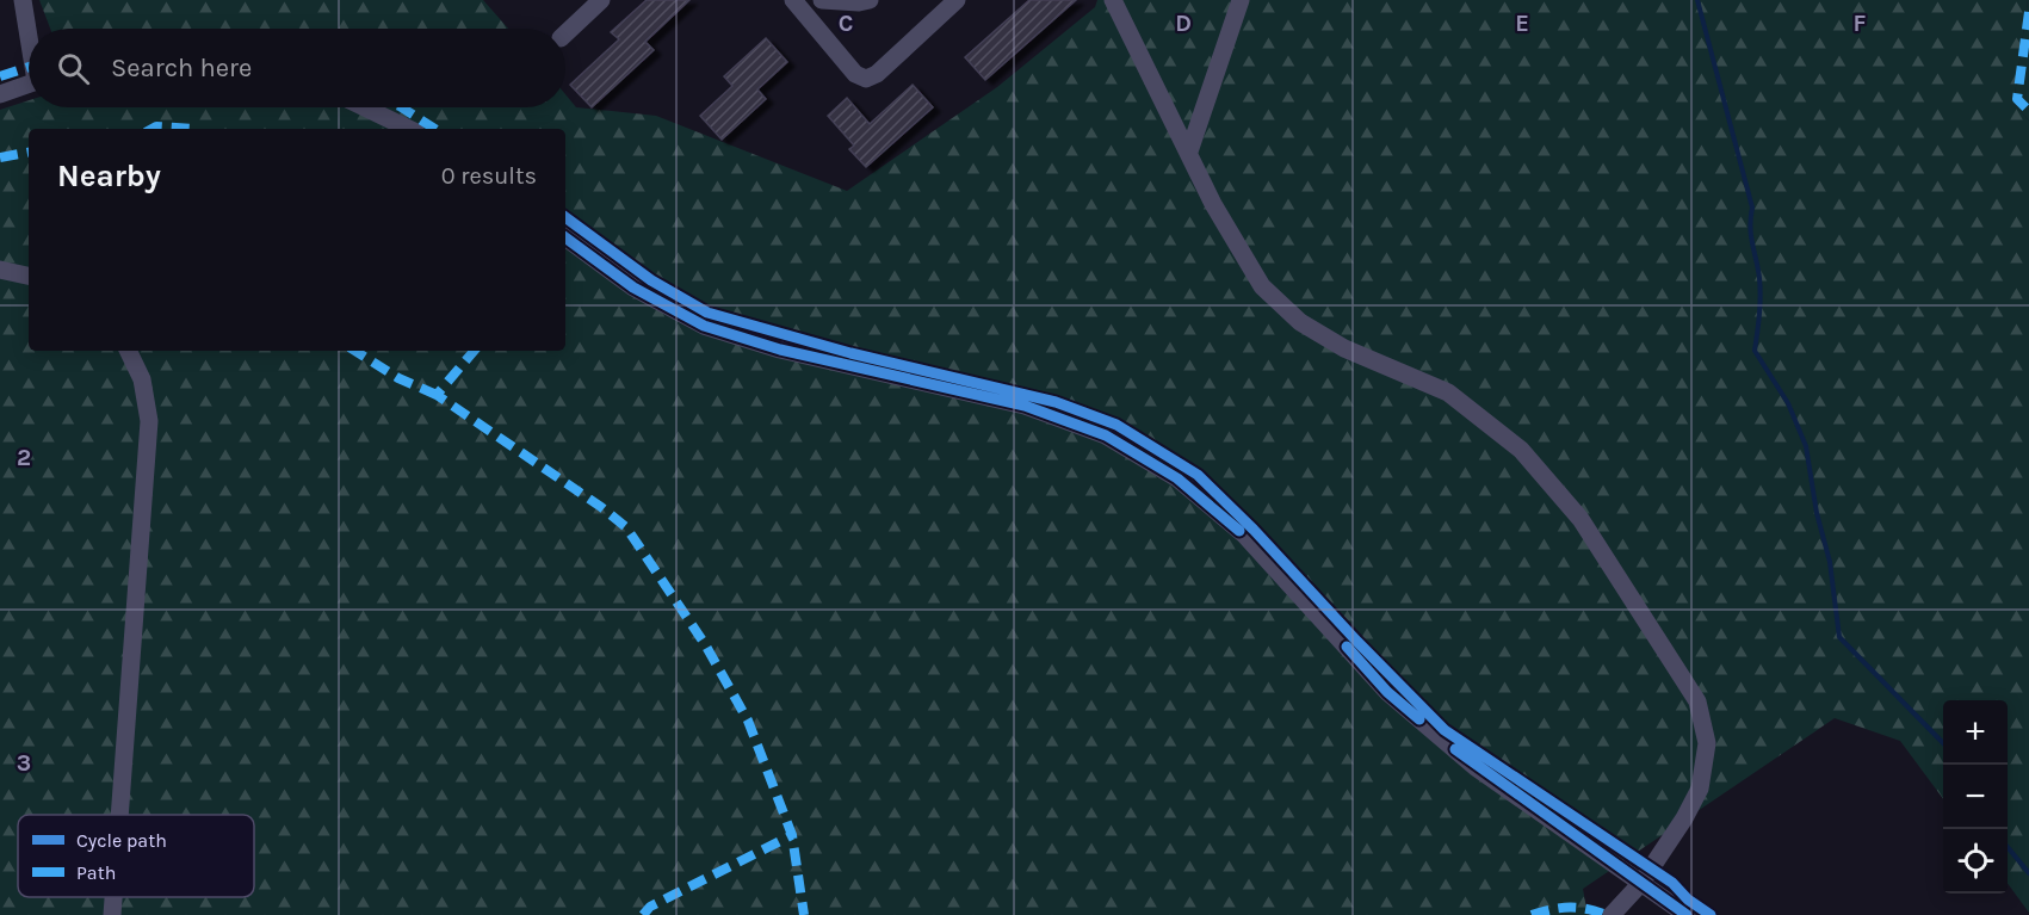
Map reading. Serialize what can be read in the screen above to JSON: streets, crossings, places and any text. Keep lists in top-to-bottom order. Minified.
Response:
{"legend":["Cycle path","Path"],"page":{"search":"Search here","heading":["Nearby","0 results"],"map_buttons":["+","−"]},"grid":{"columns":["C","D","E","F"],"rows":["2","3"]}}
